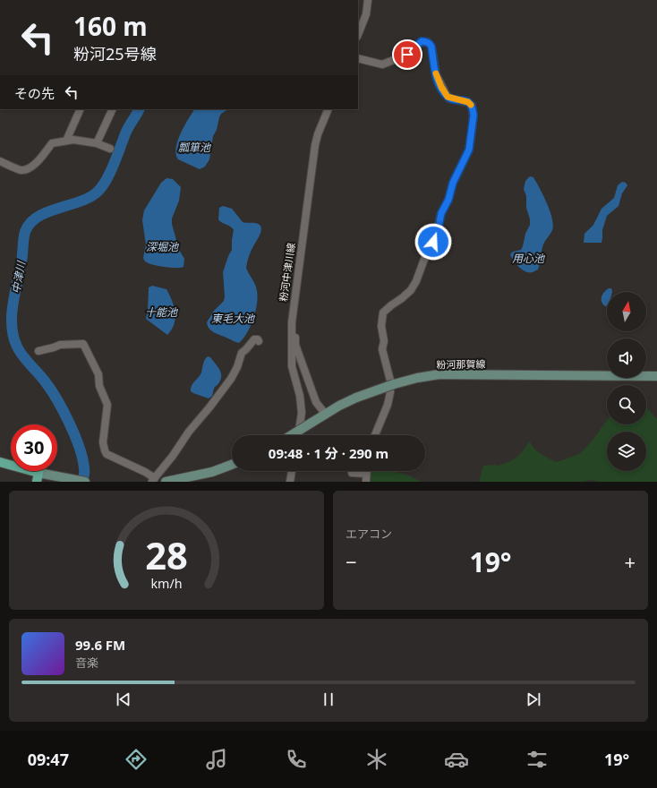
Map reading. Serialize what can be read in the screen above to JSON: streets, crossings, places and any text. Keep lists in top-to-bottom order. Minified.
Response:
{"streets":{"main road":["粉河那賀線"],"street":["粉河中津川線"]},"water":["瓢箪池","深堀池","用心池","中津川","十能池","東毛大池"],"north":"top","page":{"turn":["160 m","粉河25号線"],"then":"その先","limit":"30","trip":"09:48 · 1 分 · 290 m","tile":"エアコン","heat":["−","19°","+"],"song":["99.6 FM","音楽"],"tabs":["09:47","19°"],"gauge":["28","km/h"]}}
